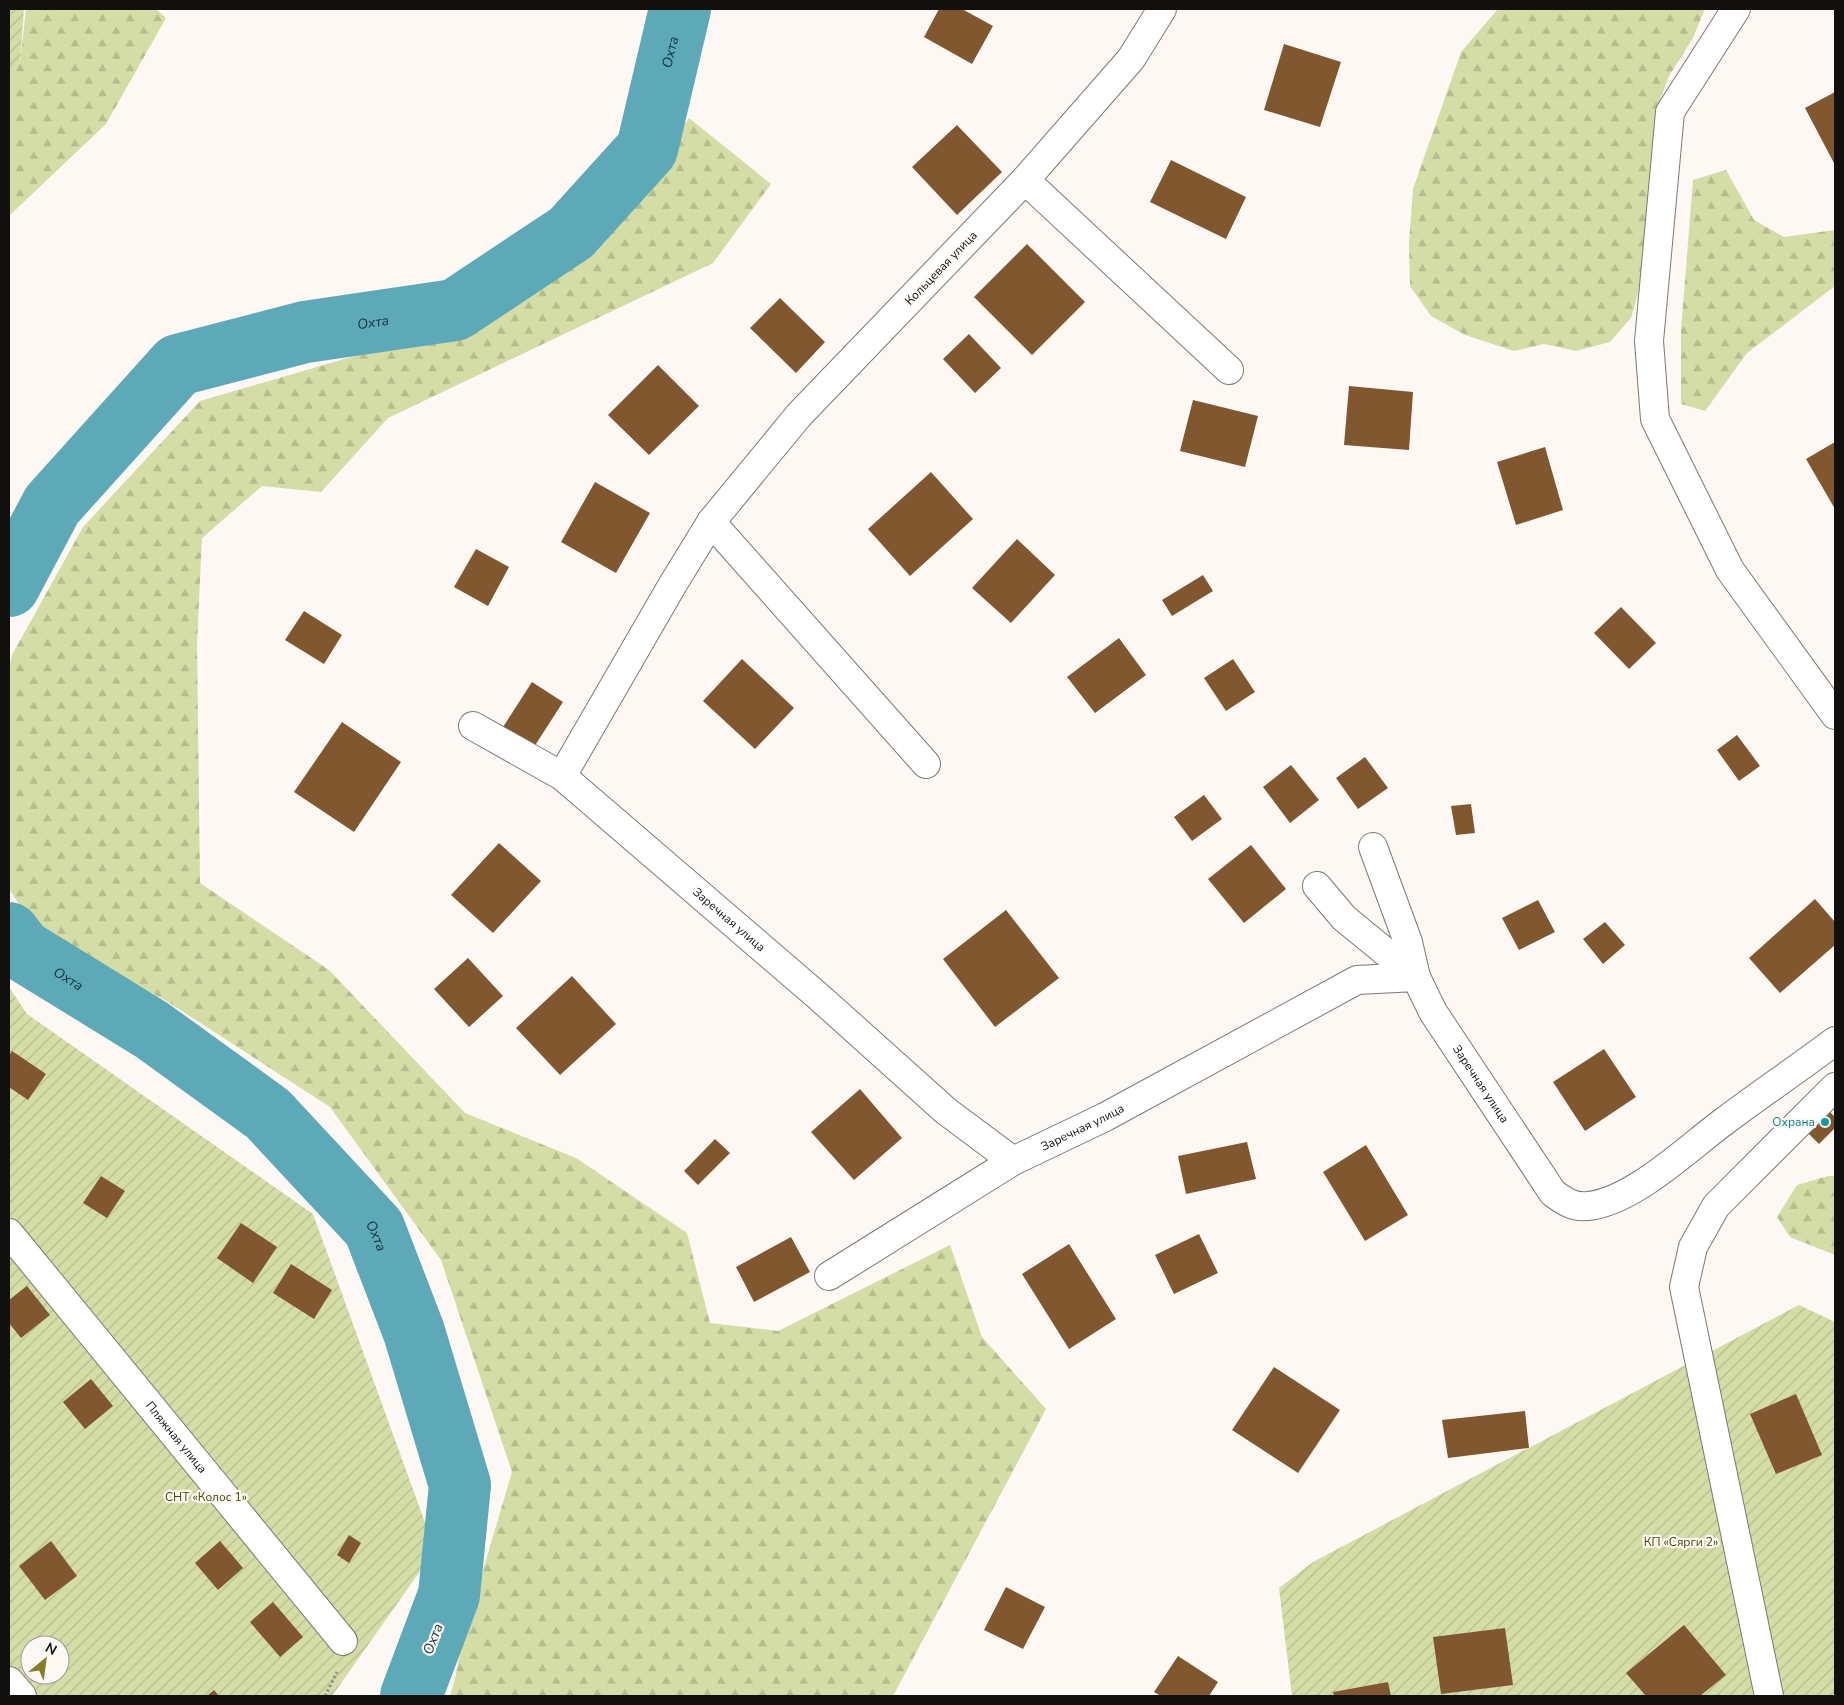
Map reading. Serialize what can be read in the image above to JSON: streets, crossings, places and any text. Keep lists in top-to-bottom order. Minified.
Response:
{"streets":{"street":["Кольцевая улица","Заречная улица","Пляжная улица"]},"water":["Охта"],"parks":["СНТ «Колос 1»","КП «Сярги 2»"],"places":["Охрана"],"north":"top right"}
